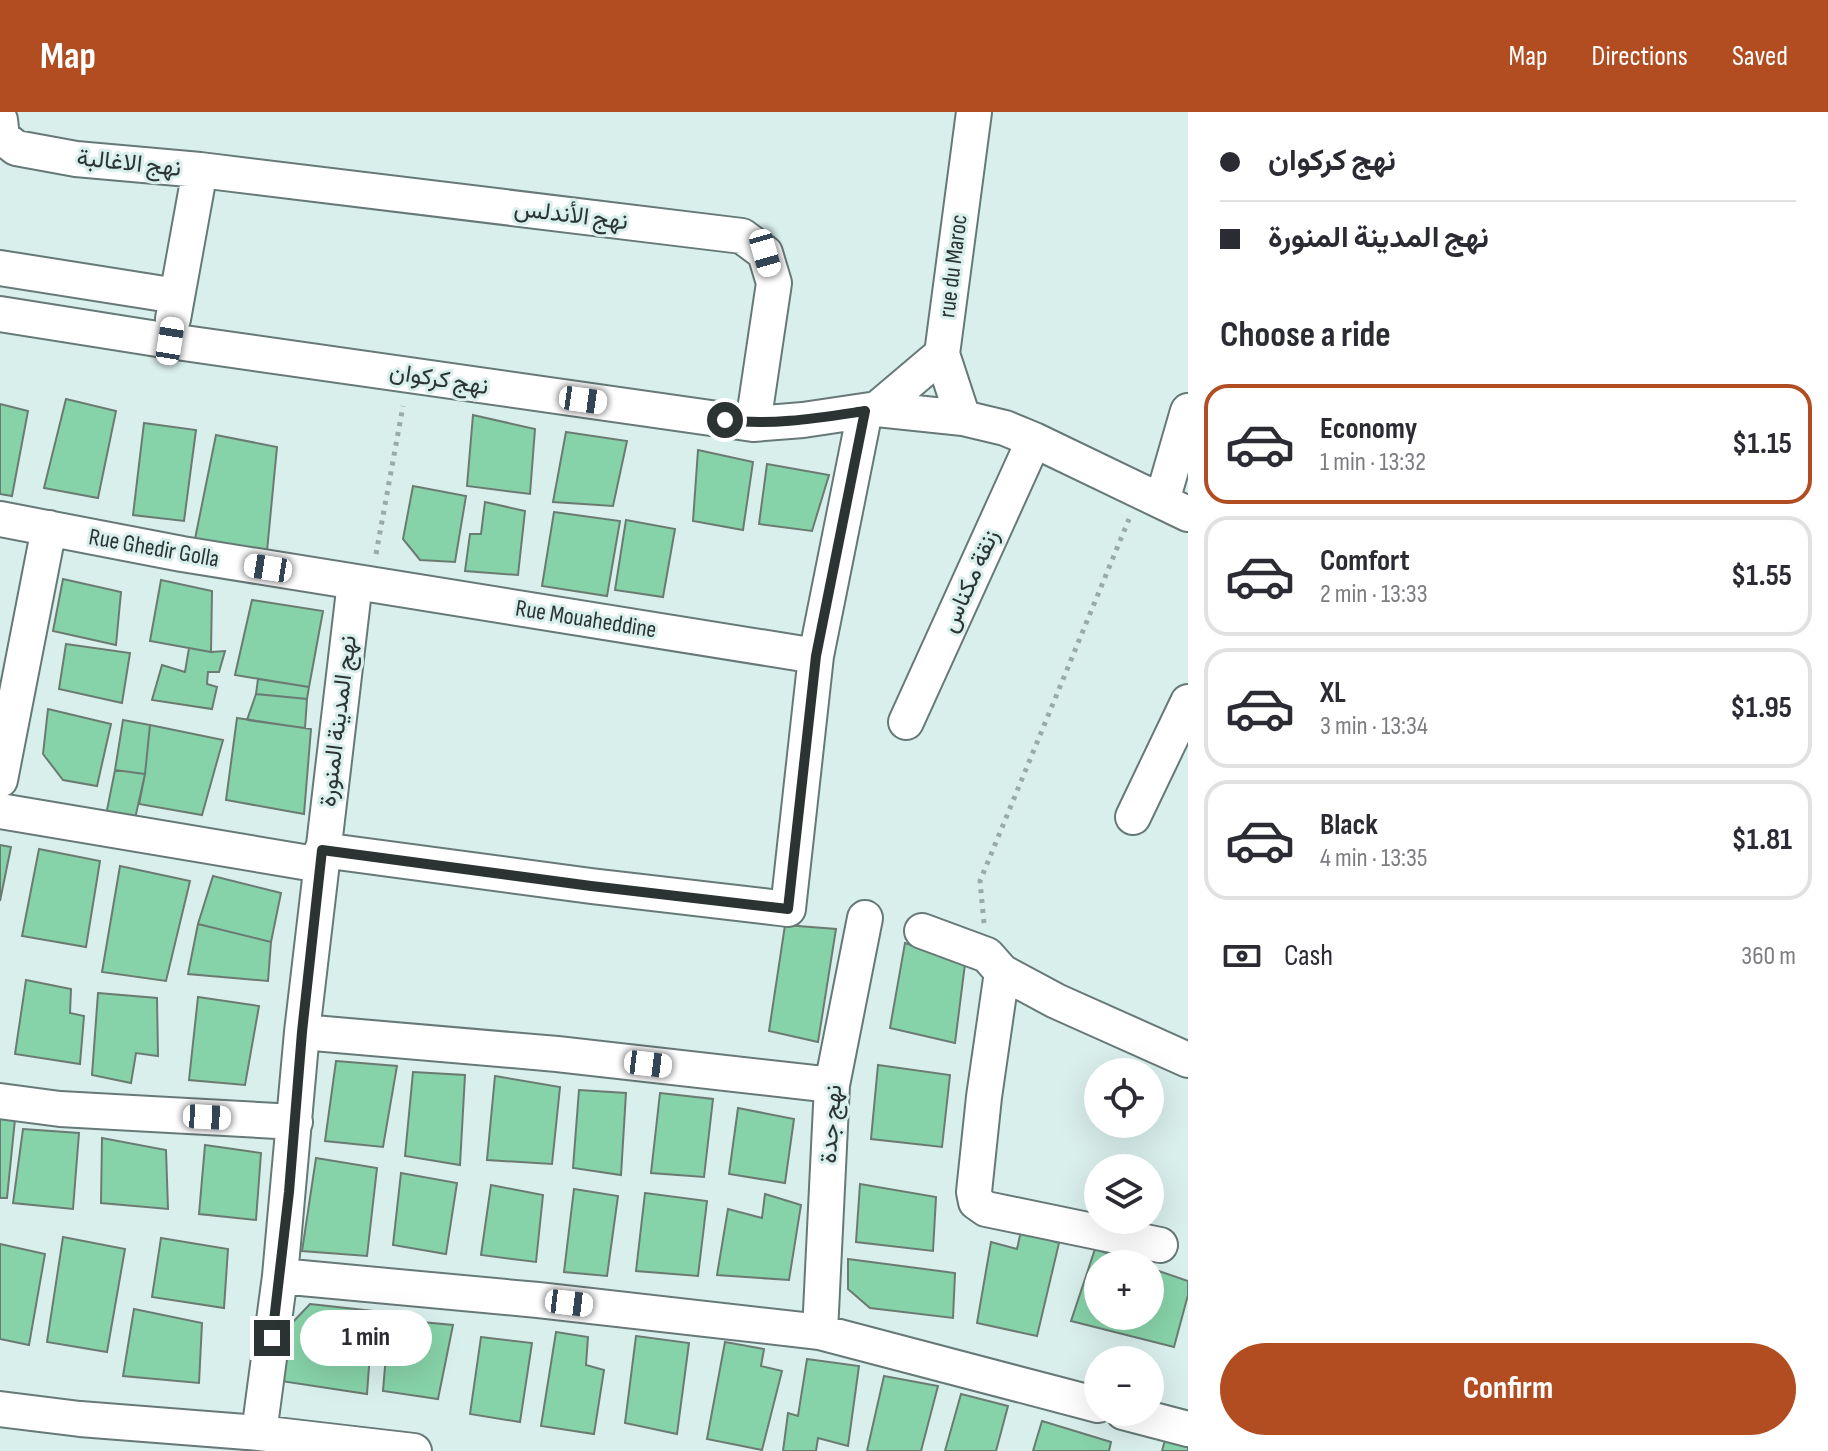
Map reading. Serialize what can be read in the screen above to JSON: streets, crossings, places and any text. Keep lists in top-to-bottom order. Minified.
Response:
{"streets":{"street":["نهج الاغالبة","نهج الأندلس","rue du Maroc","نهج كركوان","Rue Ghedir Golla","زنقة مكناس","Rue Mouaheddine","نهج المدينة المنورة","نهج جدة"]},"crossings":[["نهج الاغالبة","نهج الأندلس"],["نهج الاغالبة","نهج كركوان"],["نهج الأندلس","نهج كركوان"],["Rue Ghedir Golla","Rue Mouaheddine"],["Rue Ghedir Golla","نهج المدينة المنورة"],["Rue Mouaheddine","نهج المدينة المنورة"]],"page":{"header":"Map","nav":["Map","Directions","Saved"],"banner":["نهج كركوان","نهج المدينة المنورة"],"heading":"Choose a ride","list":[{"name":"Economy","note":"1 min · 13:32","value":"$1.15"},{"name":"Comfort","note":"2 min · 13:33","value":"$1.55"},{"name":"XL","note":"3 min · 13:34","value":"$1.95"},{"name":"Black","note":"4 min · 13:35","value":"$1.81"}],"pay":["Cash","360 m"],"map_buttons":["+","−"],"bubble":"1 min","buttons":"Confirm"}}
